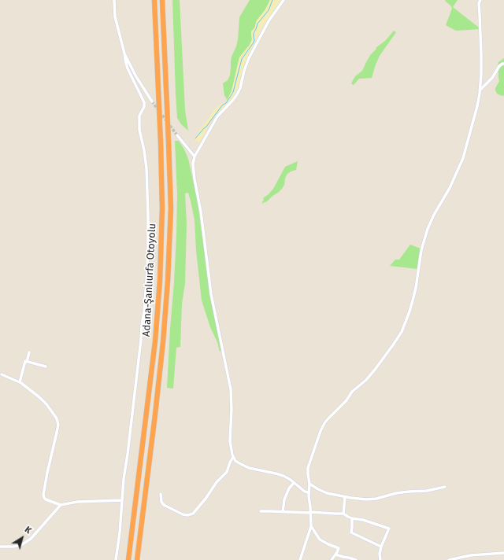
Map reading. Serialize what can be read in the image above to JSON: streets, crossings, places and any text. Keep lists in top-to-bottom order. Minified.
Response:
{"streets":{"highway":["Adana-Şanlıurfa Otoyolu"]},"north":"top right"}
